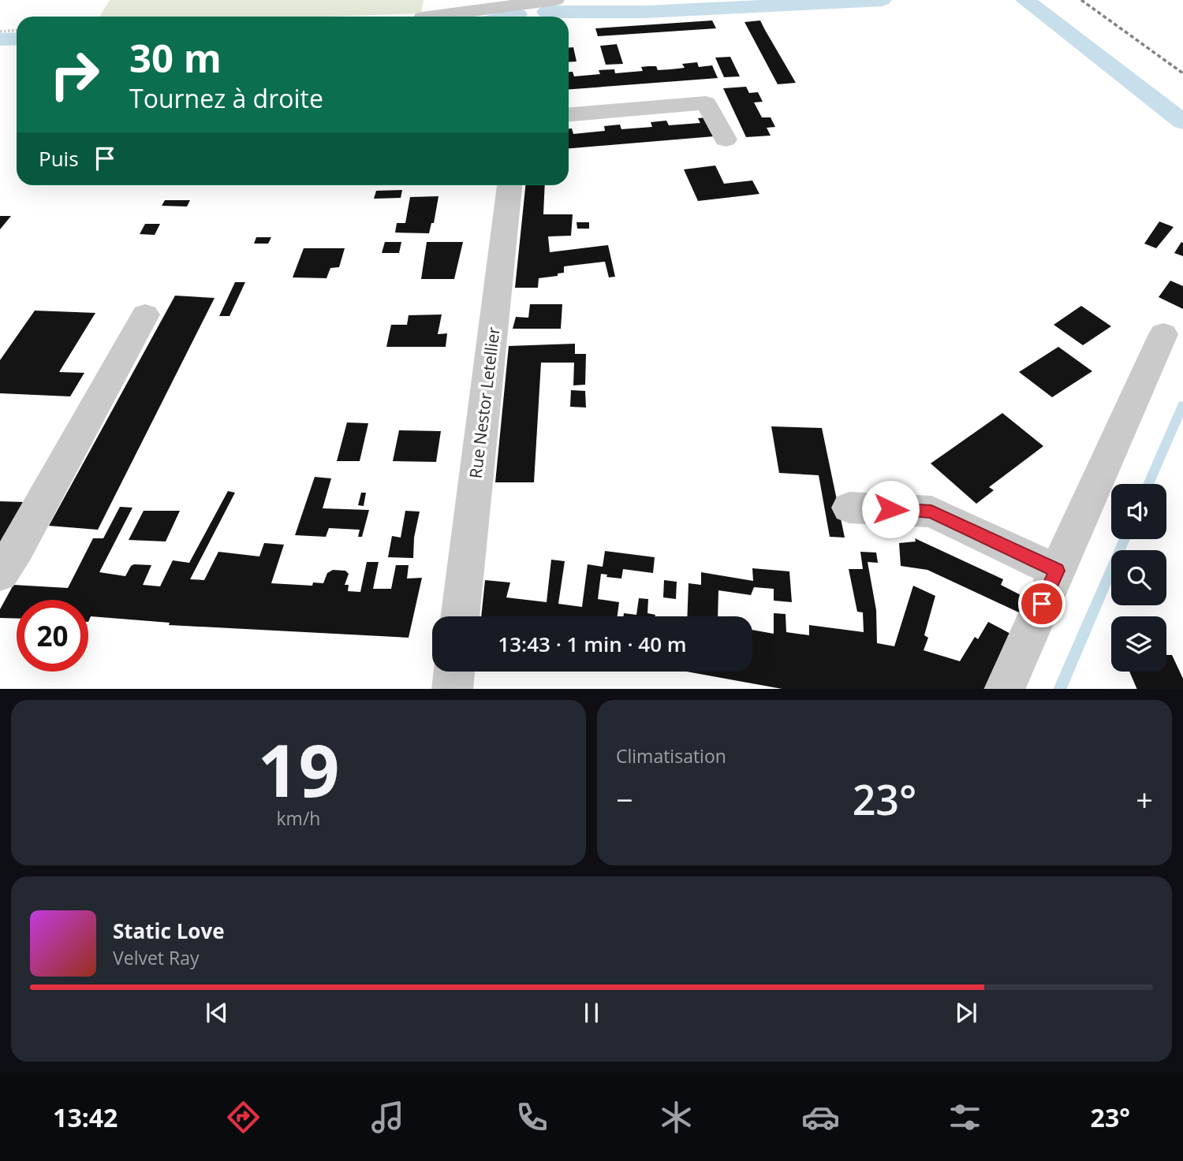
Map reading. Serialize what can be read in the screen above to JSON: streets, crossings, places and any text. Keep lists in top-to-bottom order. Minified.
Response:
{"streets":{"street":["Rue Nestor Letellier"]},"page":{"turn":["30 m","Tournez à droite"],"then":"Puis","limit":"20","trip":"13:43 · 1 min · 40 m","tile":[["19","km/h"],"Climatisation"],"heat":["−","23°","+"],"song":["Static Love","Velvet Ray"],"tabs":["13:42","23°"]}}
